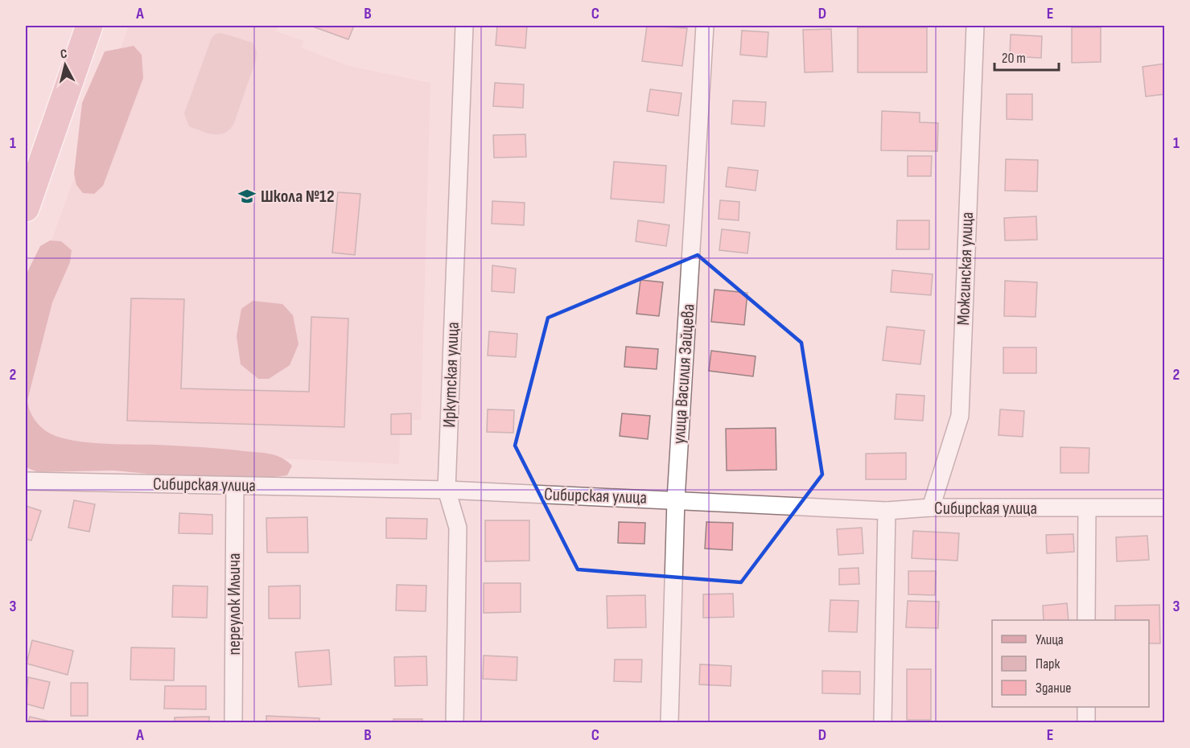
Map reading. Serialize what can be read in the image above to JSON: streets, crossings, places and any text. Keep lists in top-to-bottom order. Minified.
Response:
{"streets":{"street":["Можгинская улица","улица Василия Зайцева","Иркутская улица","Сибирская улица","переулок Ильича"]},"crossings":[["Можгинская улица","Сибирская улица"],["улица Василия Зайцева","Сибирская улица"],["Иркутская улица","Сибирская улица"],["Сибирская улица","переулок Ильича"]],"places":{"school or university":["Школа №12"]},"legend":["Улица","Парк","Здание"],"scale_bar":"20 m","north":"top","grid":{"columns":["A","B","C","D","E"],"rows":["1","2","3"]}}
